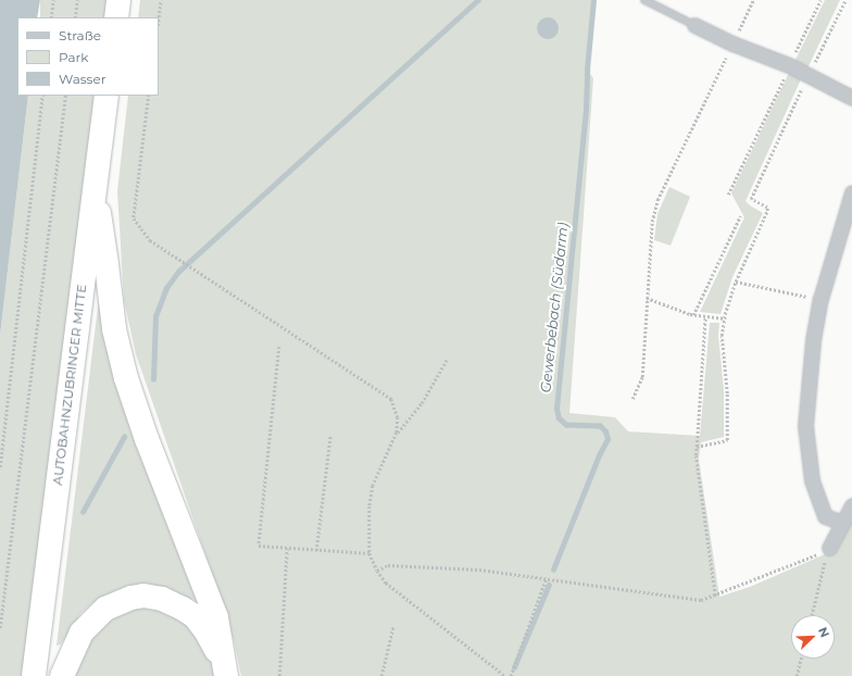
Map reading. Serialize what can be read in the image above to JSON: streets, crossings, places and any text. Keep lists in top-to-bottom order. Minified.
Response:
{"streets":{"highway":["AUTOBAHNZUBRINGER MITTE"]},"water":["Gewerbebach (Südarm)"],"legend":["Straße","Park","Wasser"],"north":"top right"}
